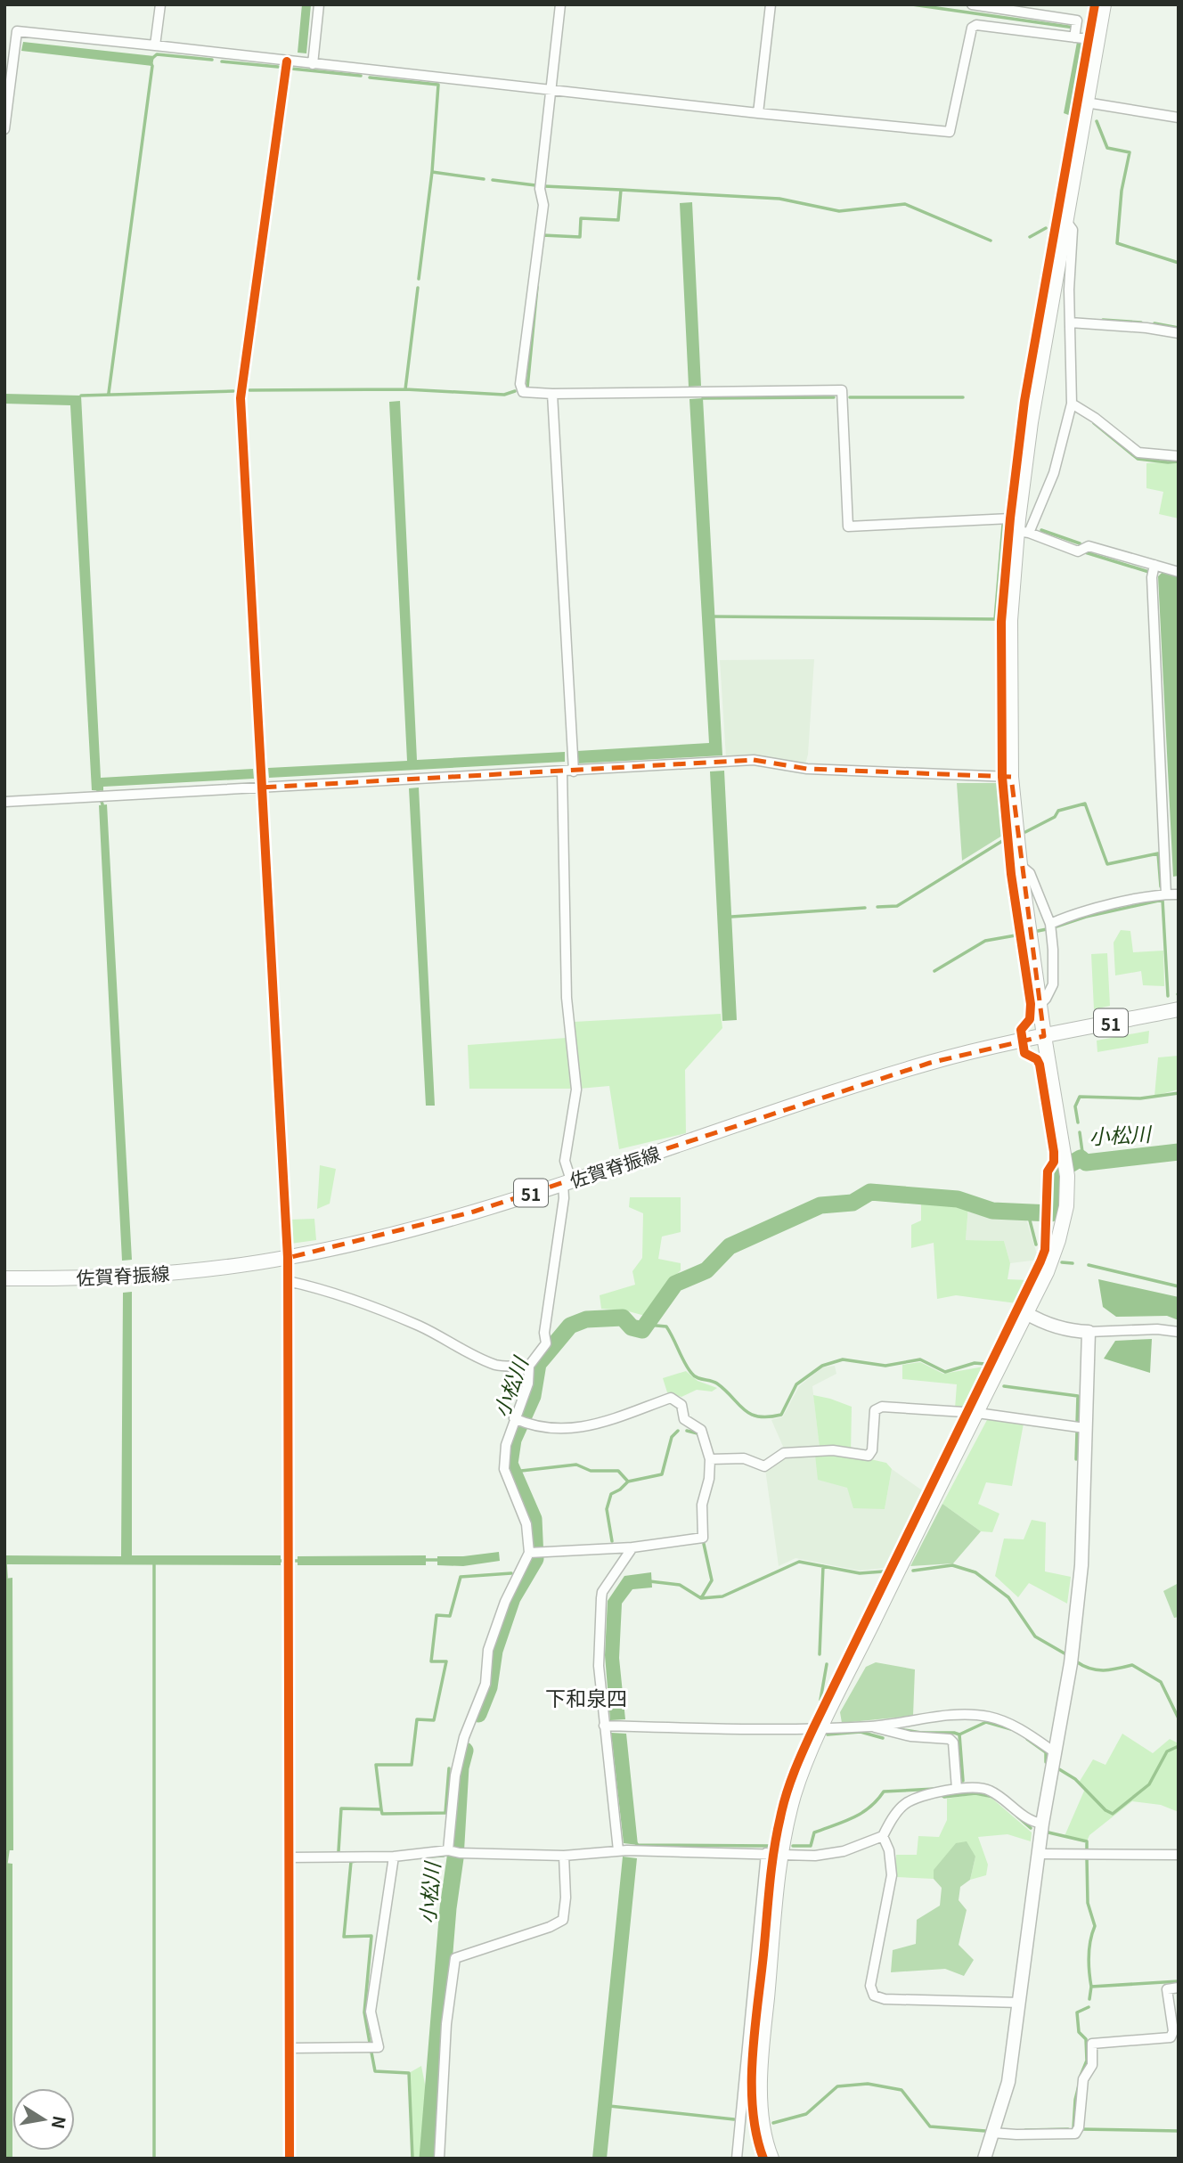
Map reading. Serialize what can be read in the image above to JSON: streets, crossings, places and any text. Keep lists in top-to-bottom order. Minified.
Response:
{"streets":{"main road":["51","佐賀脊振線"]},"districts":["下和泉四"],"water":["小松川"],"north":"right"}
